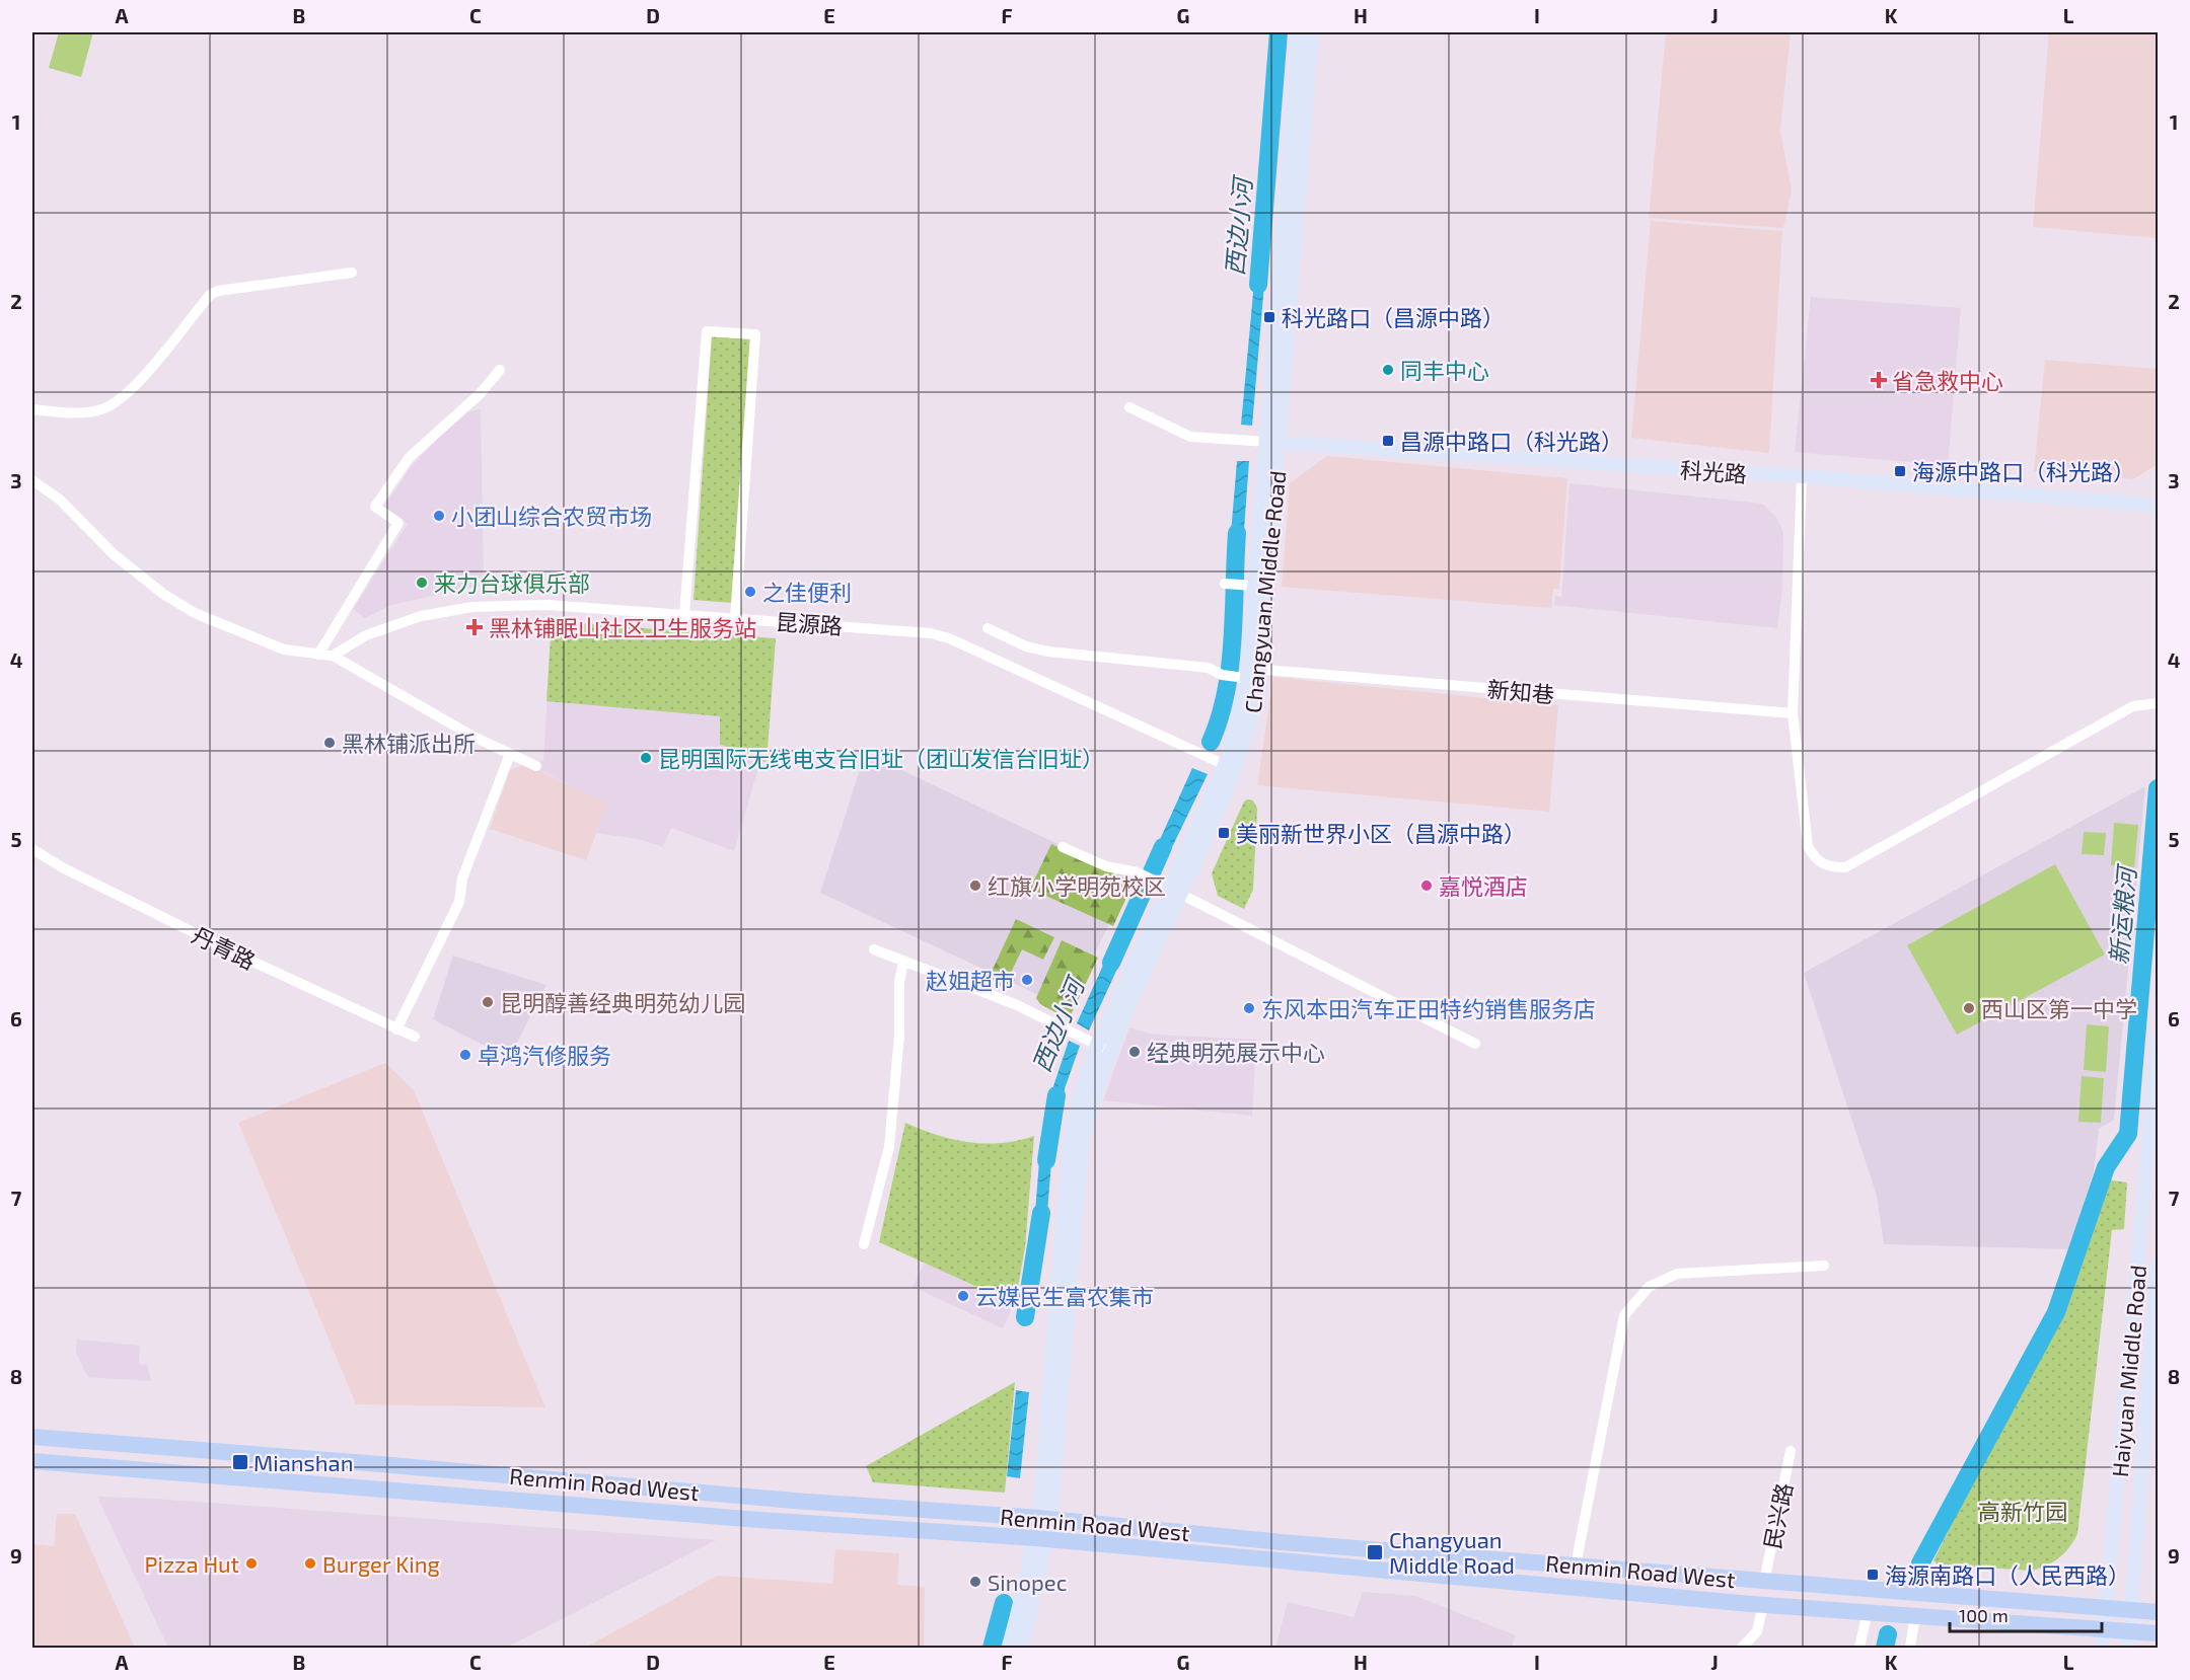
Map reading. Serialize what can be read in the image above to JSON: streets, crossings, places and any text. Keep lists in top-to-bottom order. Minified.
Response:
{"streets":{"main road":["科光路","Changyuan Middle Road","Haiyuan Middle Road","Renmin Road West"],"street":["昆源路","新知巷","丹青路","民兴路"]},"crossings":[["科光路","Changyuan Middle Road"],["Changyuan Middle Road","昆源路"],["Changyuan Middle Road","新知巷"],["Changyuan Middle Road","Renmin Road West"],["Haiyuan Middle Road","Renmin Road West"],["Renmin Road West","民兴路"]],"water":["西边小河","新运粮河"],"parks":["高新竹园"],"places":{"transit":["科光路口（昌源中路）","昌源中路口（科光路）","海源中路口（科光路）","美丽新世界小区（昌源中路）","Mianshan","Changyuan Middle Road","海源南路口（人民西路）"],"other":["同丰中心","小团山综合农贸市场","来力台球俱乐部","之佳便利","黑林铺派出所","昆明国际无线电支台旧址（团山发信台旧址）","红旗小学明苑校区","嘉悦酒店","赵姐超市","昆明醇善经典明苑幼儿园","东风本田汽车正田特约销售服务店","西山区第一中学","经典明苑展示中心","卓鸿汽修服务","云媒民生富农集市","Pizza Hut","Burger King","Sinopec"],"health":["省急救中心","黑林铺眠山社区卫生服务站"]},"scale_bar":"100 m","grid":{"columns":["A","B","C","D","E","F","G","H","I","J","K","L"],"rows":["1","2","3","4","5","6","7","8","9"]}}
